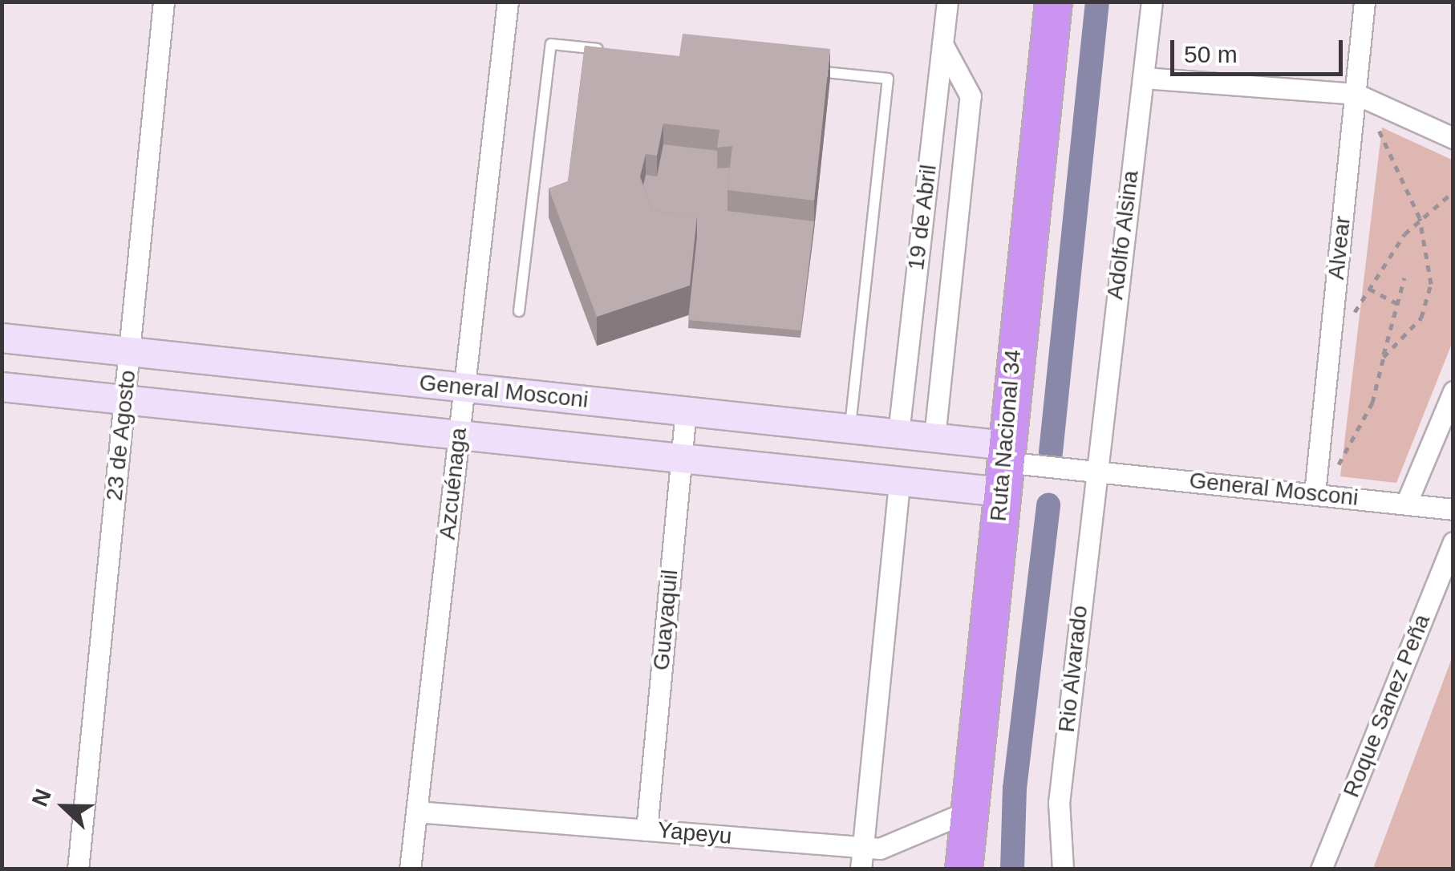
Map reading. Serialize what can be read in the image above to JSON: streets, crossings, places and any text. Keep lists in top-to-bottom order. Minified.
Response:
{"streets":{"highway":["Ruta Nacional 34"],"main road":["General Mosconi"],"street":["19 de Abril","Adolfo Alsina","Alvear","23 de Agosto","Azcuénaga","Guayaquil","Rio Alvarado","Roque Sanez Peña","Yapeyu"]},"crossings":[["19 de Abril","General Mosconi"],["Adolfo Alsina","General Mosconi"],["Adolfo Alsina","Rio Alvarado"],["Alvear","General Mosconi"],["General Mosconi","23 de Agosto"],["General Mosconi","Ruta Nacional 34"],["General Mosconi","Azcuénaga"],["General Mosconi","Guayaquil"],["General Mosconi","Rio Alvarado"],["Ruta Nacional 34","Yapeyu"],["Azcuénaga","Yapeyu"],["Guayaquil","Yapeyu"]],"scale_bar":"50 m","north":"left"}
